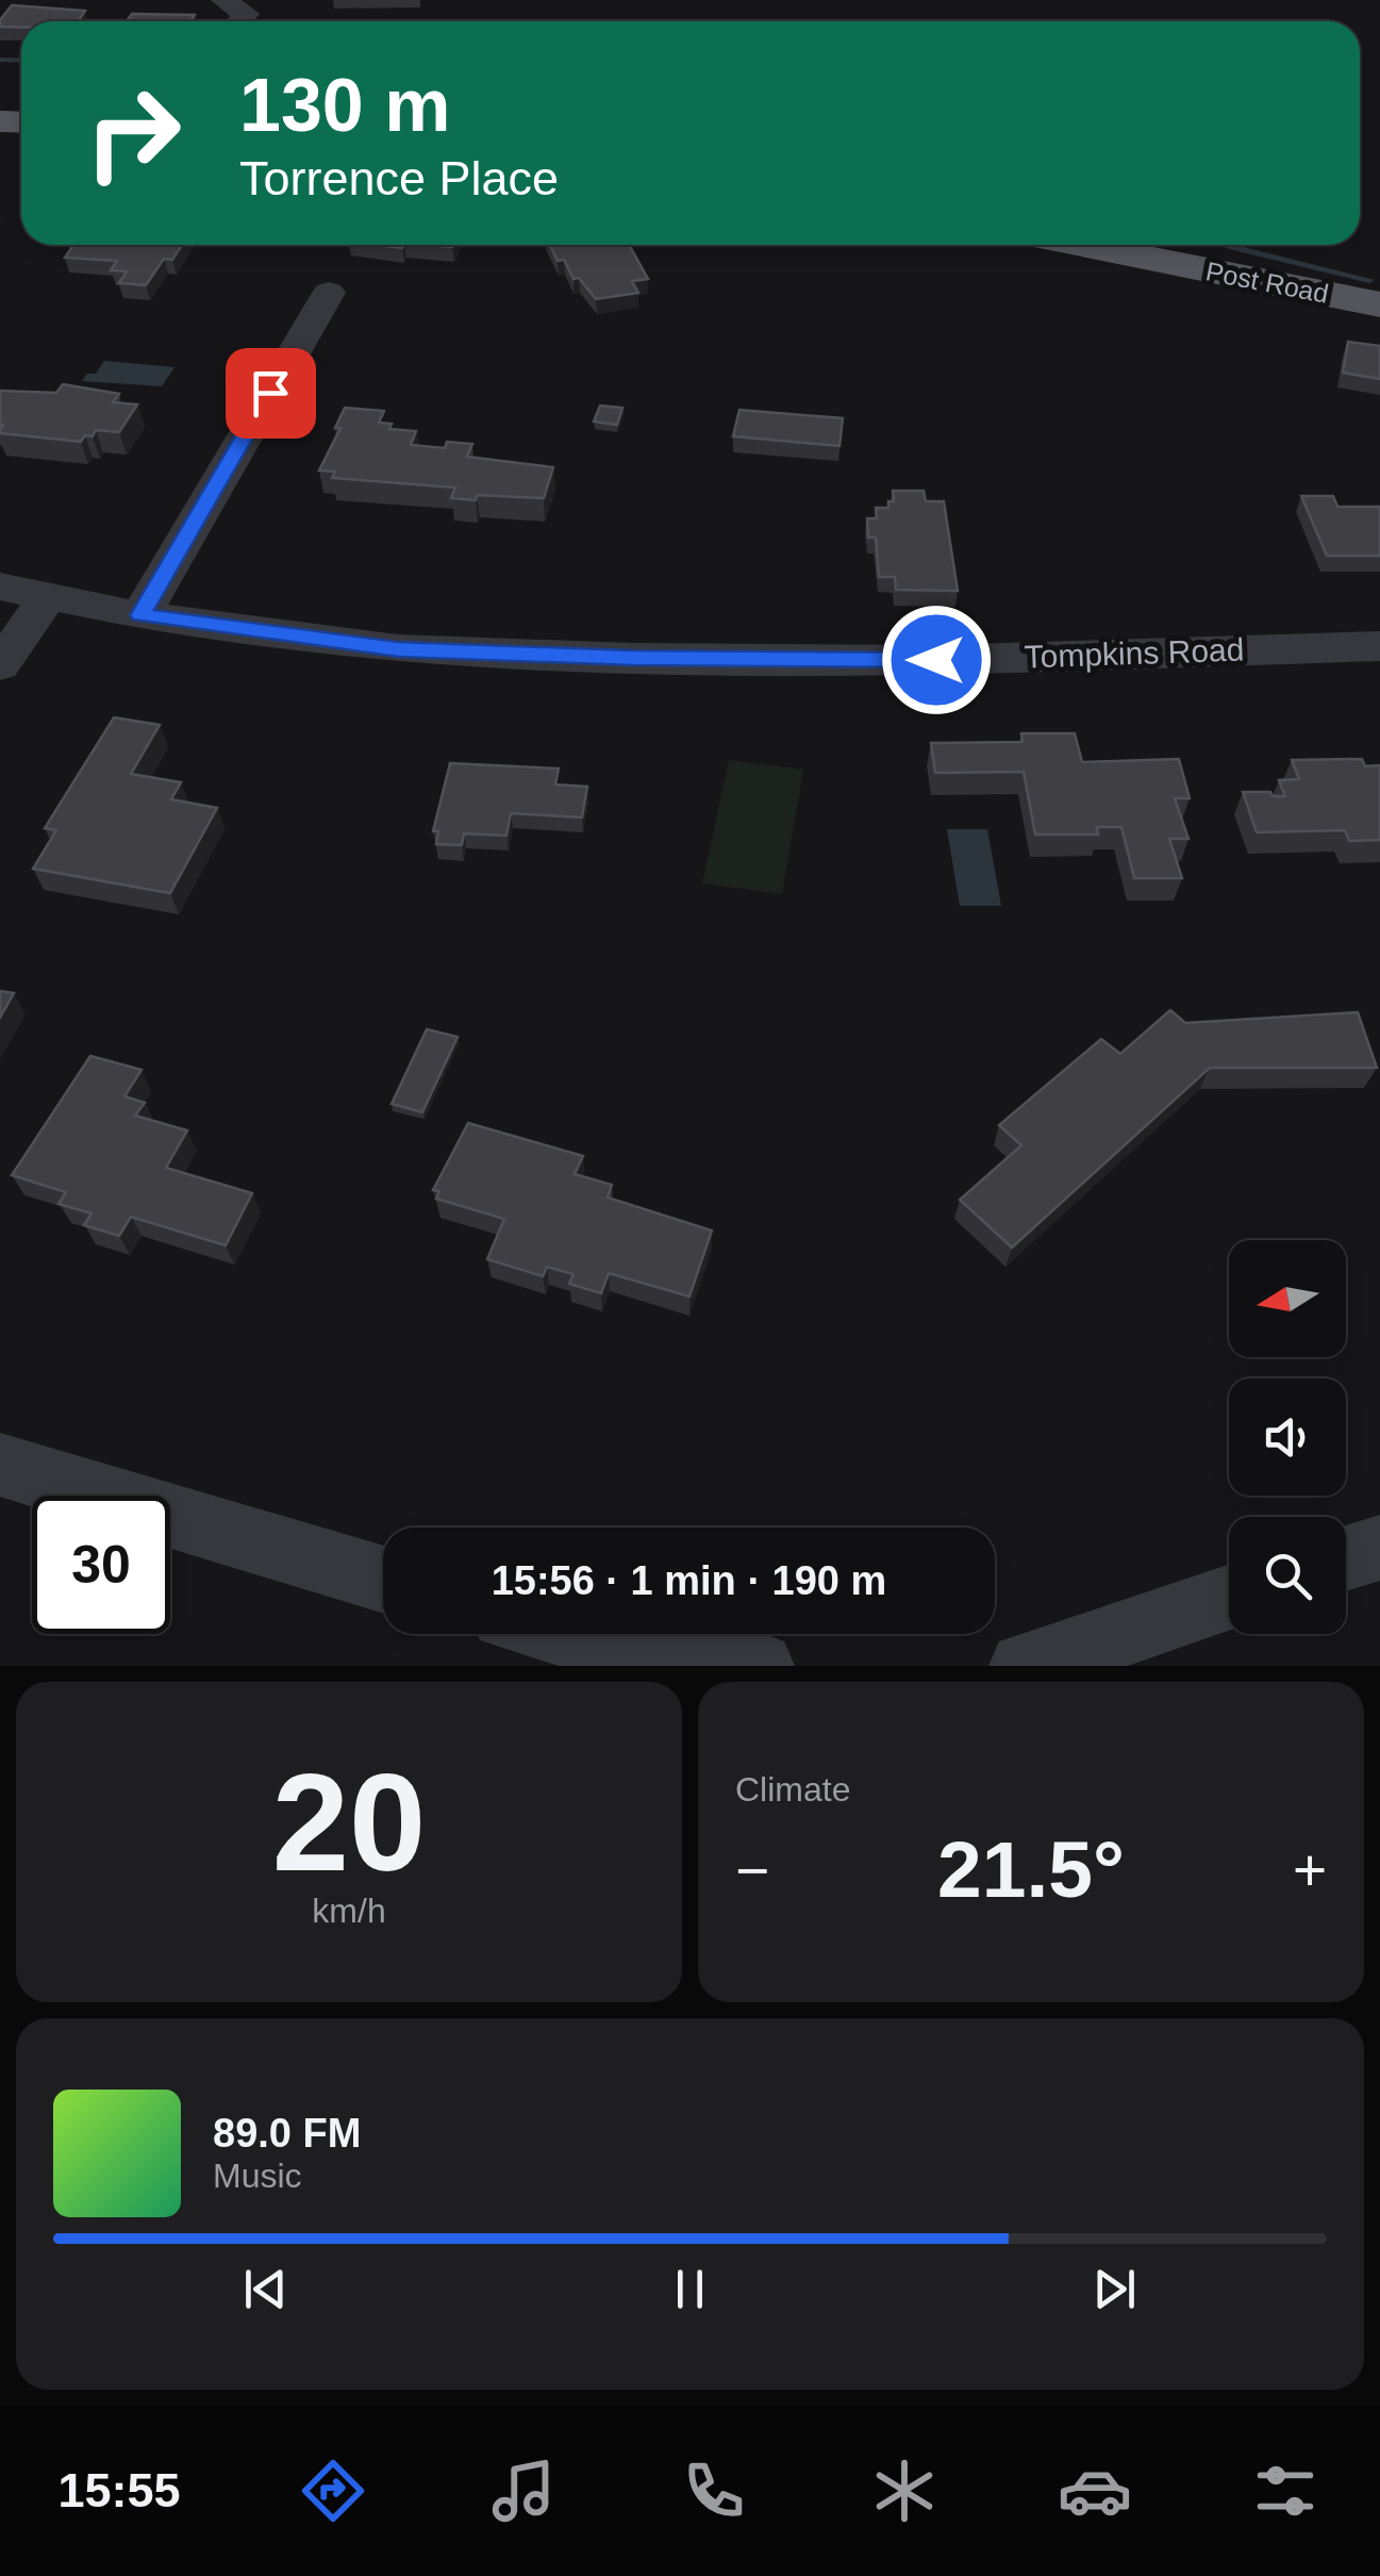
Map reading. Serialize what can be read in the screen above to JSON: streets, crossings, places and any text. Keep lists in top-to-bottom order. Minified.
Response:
{"streets":{"main road":["Post Road"],"street":["Tompkins Road"]},"north":"left","page":{"turn":["130 m","Torrence Place"],"limit":"30","trip":"15:56 · 1 min · 190 m","tile":[["20","km/h"],"Climate"],"heat":["−","21.5°","+"],"song":["89.0 FM","Music"],"tabs":"15:55"}}
